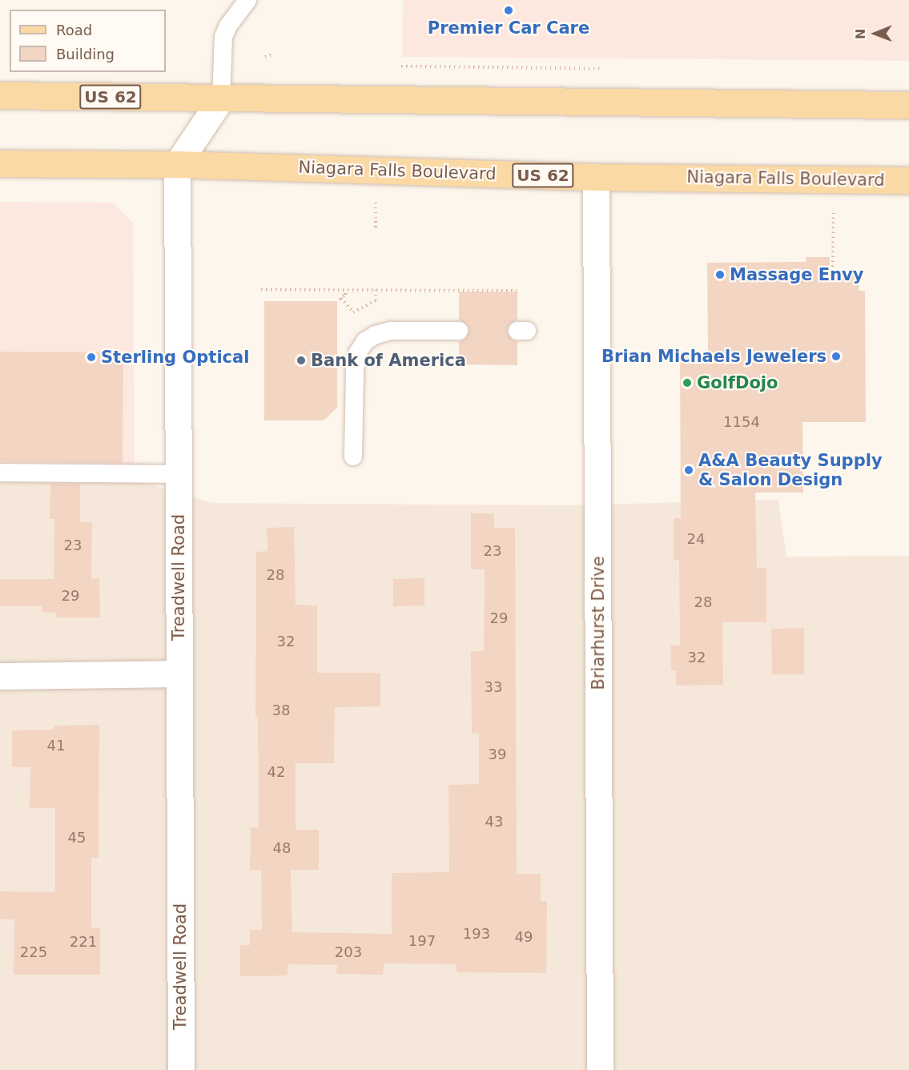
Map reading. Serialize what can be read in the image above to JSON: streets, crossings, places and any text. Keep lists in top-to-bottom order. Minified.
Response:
{"streets":{"main road":["US 62","Niagara Falls Boulevard"],"street":["Treadwell Road","Briarhurst Drive"]},"crossings":[["Niagara Falls Boulevard","Treadwell Road"],["Niagara Falls Boulevard","Briarhurst Drive"]],"places":["Premier Car Care","Massage Envy","Brian Michaels Jewelers","Sterling Optical","Bank of America","GolfDojo","A&A Beauty Supply & Salon Design"],"house_numbers":["1154","24","23","23","28","29","28","29","32","32","33","38","41","39","42","43","45","48","193","49","197","221","225","203"],"legend":["Road","Building"],"north":"left"}
